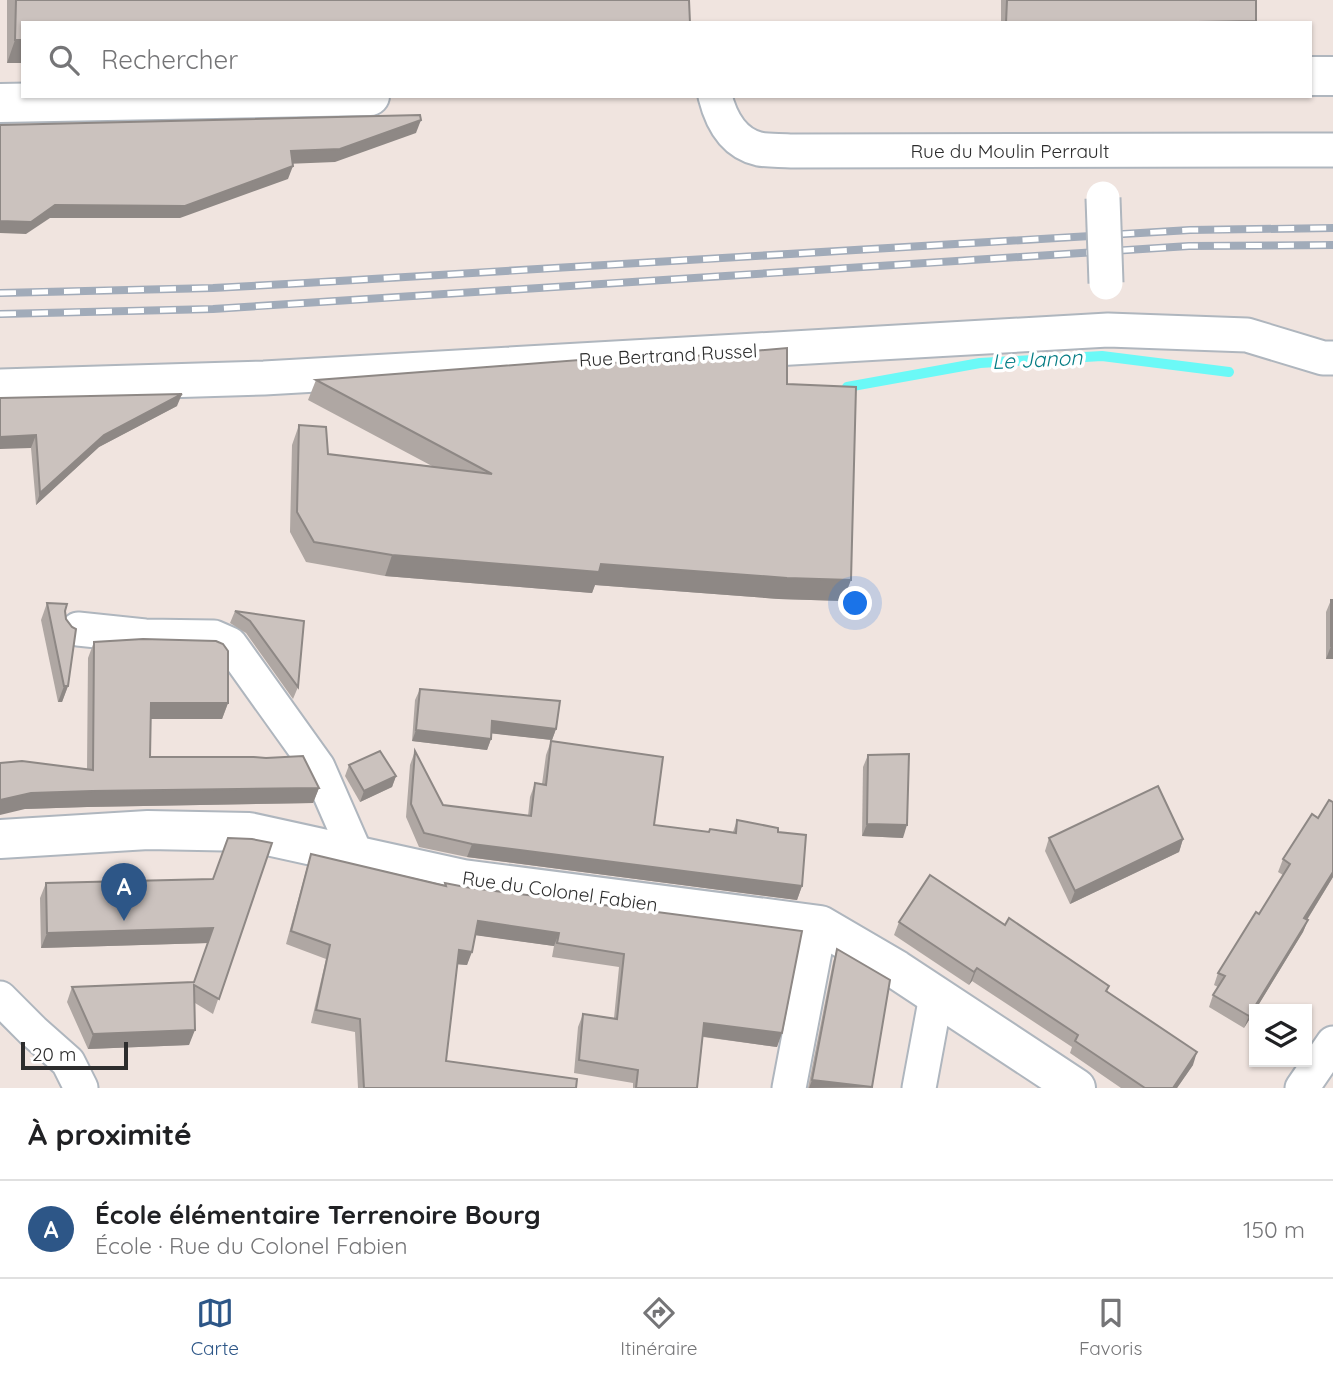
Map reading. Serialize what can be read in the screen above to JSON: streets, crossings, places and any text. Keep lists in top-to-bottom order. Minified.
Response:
{"streets":{"main road":["Rue du Colonel Fabien"],"street":["Rue du Moulin Perrault","Rue Bertrand Russel"]},"water":["Le Janon"],"scale_bar":"20 m","page":{"search":"Rechercher","pins":"A","scale":"20 m","heading":"À proximité","list":[{"mark":"A","name":"École élémentaire Terrenoire Bourg","note":"École · Rue du Colonel Fabien","value":"150 m"}],"nav":["Carte","Itinéraire","Favoris"]}}
